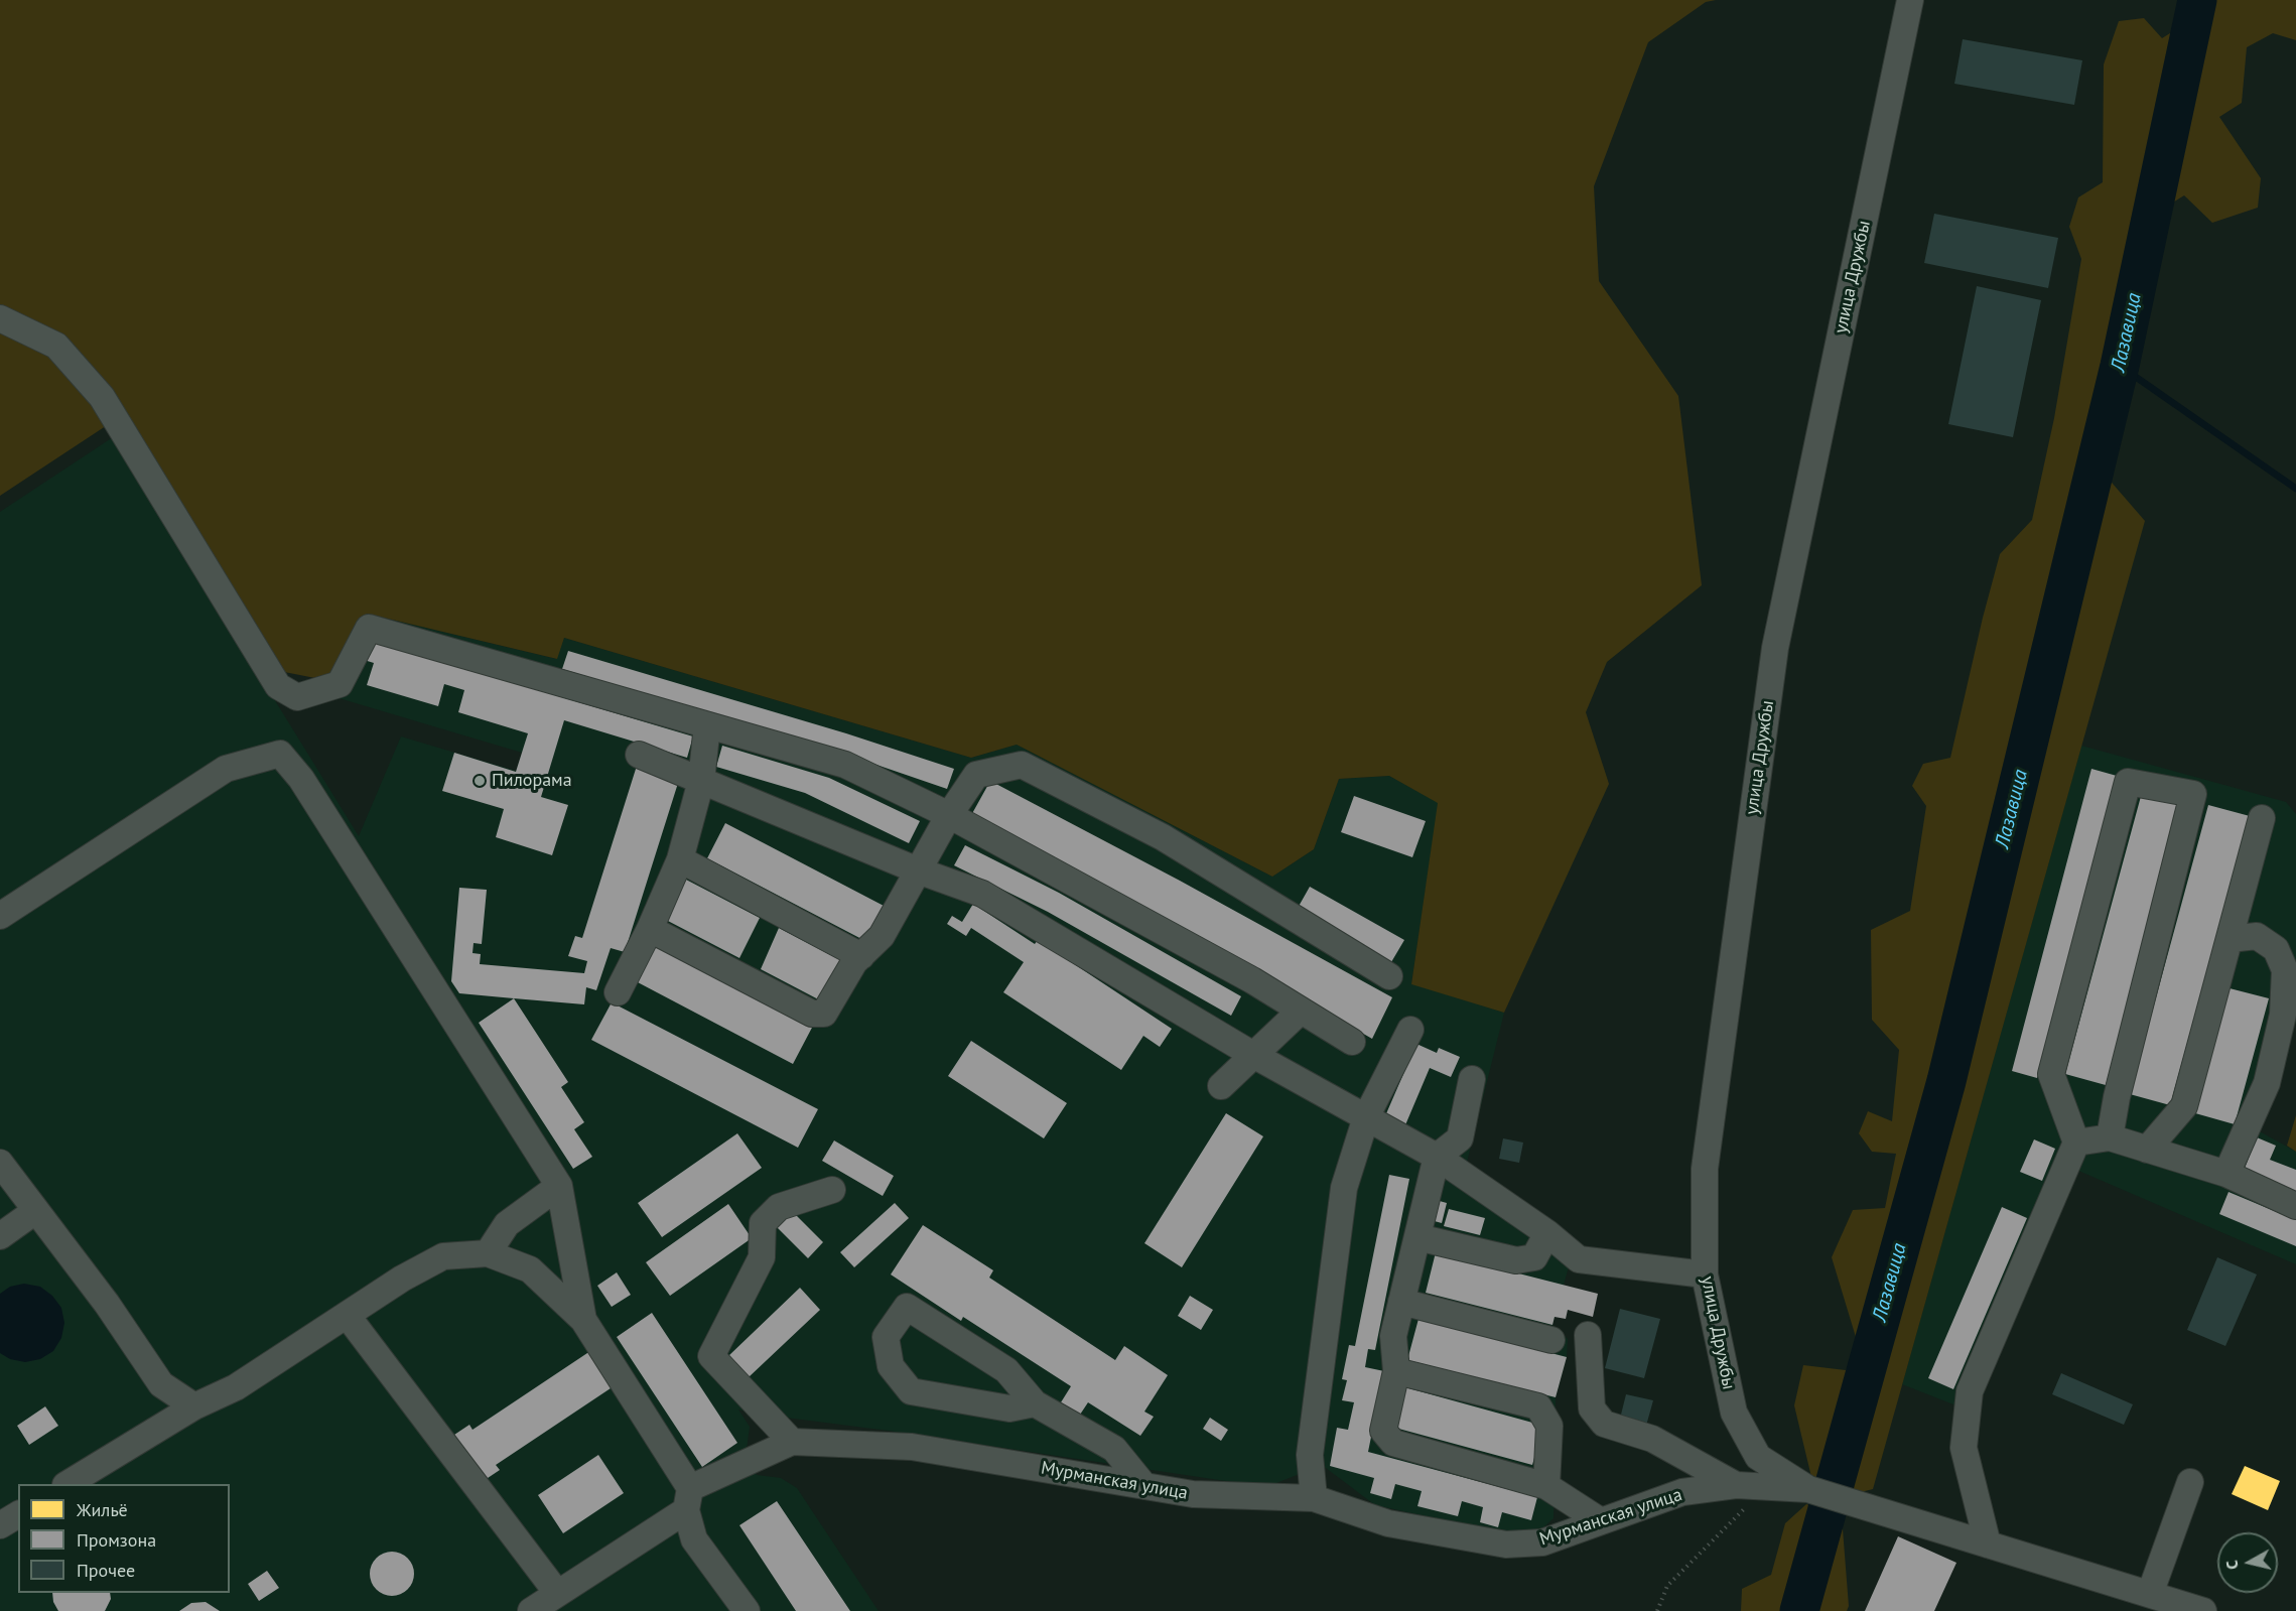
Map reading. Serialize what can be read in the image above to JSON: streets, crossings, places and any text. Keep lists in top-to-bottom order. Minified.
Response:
{"streets":{"street":["улица Дружбы","Мурманская улица"]},"crossings":[["улица Дружбы","Мурманская улица"]],"water":["Лазавица"],"places":["Пилорама"],"legend":["Жильё","Промзона","Прочее"],"north":"left"}
